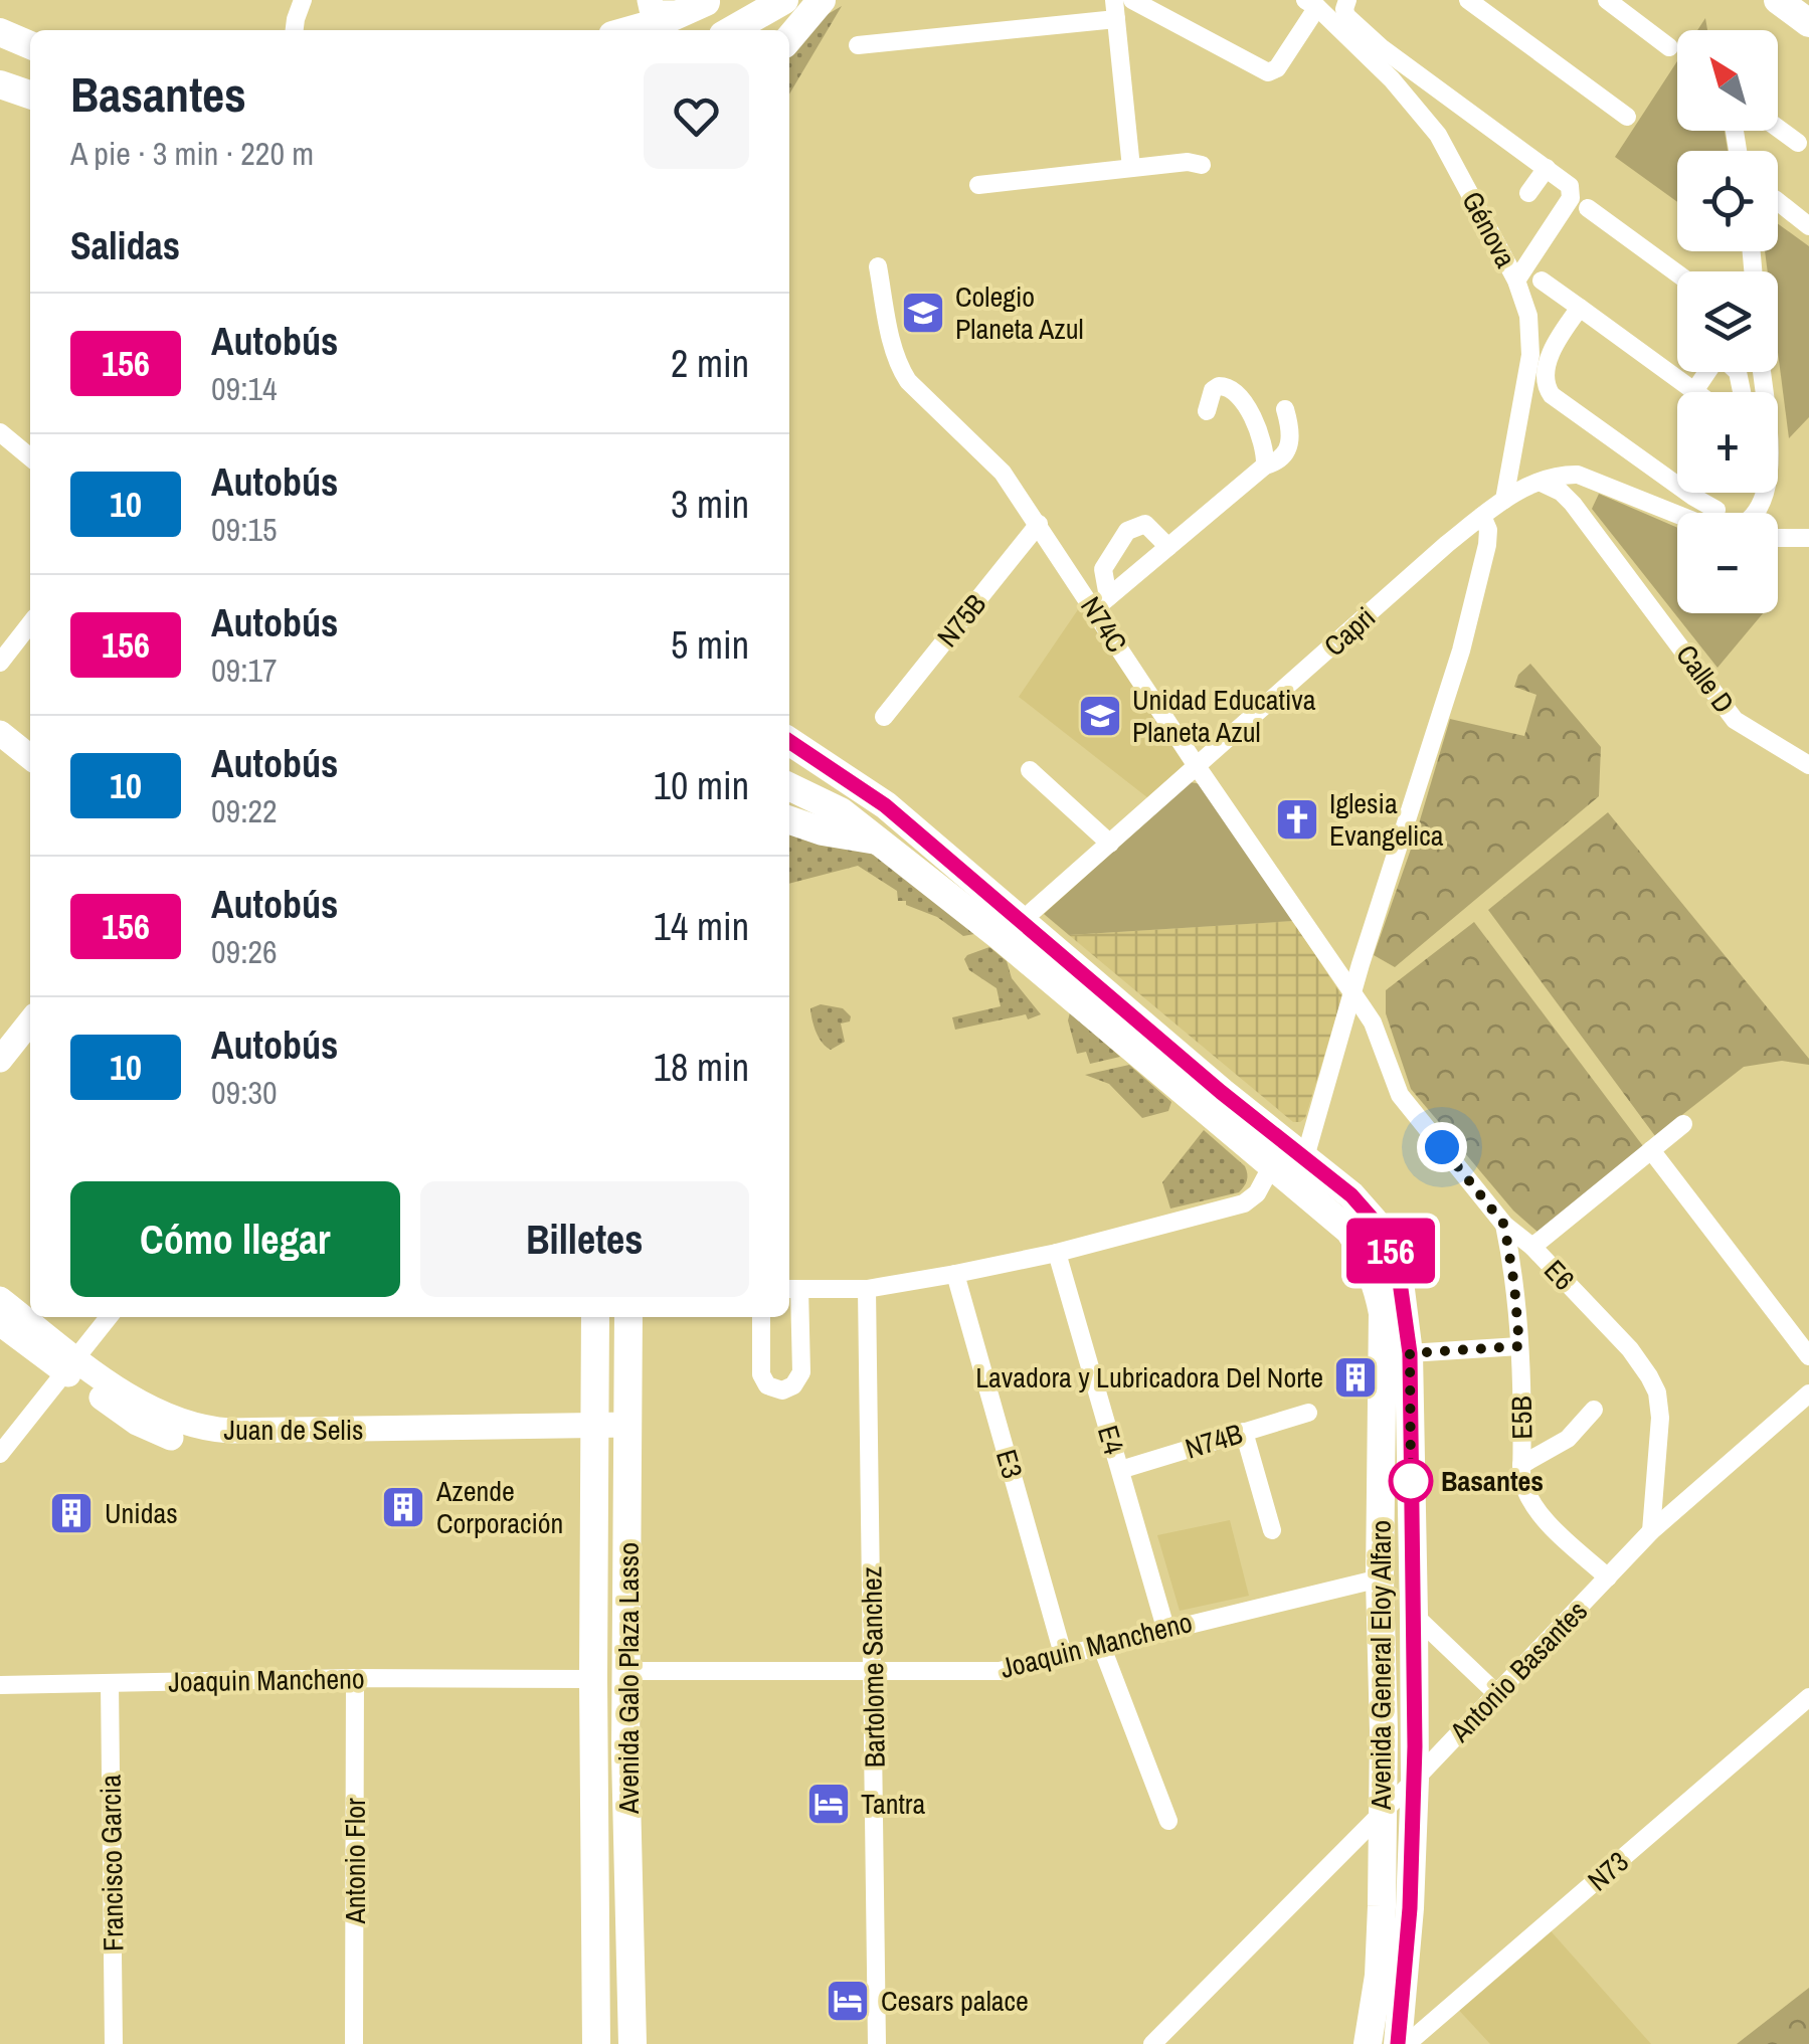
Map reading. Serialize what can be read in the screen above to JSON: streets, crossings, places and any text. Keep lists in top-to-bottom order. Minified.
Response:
{"streets":{"main road":["Juan de Selis","Avenida General Eloy Alfaro","Avenida Galo Plaza Lasso"],"street":["Génova","N75B","N74C","Capri","Calle D","E6","E5B","E4","N74B","E3","Joaquin Mancheno","Bartolome Sanchez","Antonio Basantes","Antonio Flor","Francisco Garcia","N73"]},"crossings":[["Génova","Capri"],["N75B","N74C"],["N74C","Capri"],["N74C","E6"],["Capri","Calle D"],["Capri","Avenida General Eloy Alfaro"],["E6","E5B"],["E6","Antonio Basantes"],["E5B","Antonio Basantes"],["Juan de Selis","Avenida Galo Plaza Lasso"],["E4","N74B"],["E4","Joaquin Mancheno"],["E3","Joaquin Mancheno"],["Joaquin Mancheno","Avenida General Eloy Alfaro"],["Joaquin Mancheno","Bartolome Sanchez"],["Joaquin Mancheno","Avenida Galo Plaza Lasso"],["Joaquin Mancheno","Antonio Flor"],["Joaquin Mancheno","Francisco Garcia"],["Avenida General Eloy Alfaro","Antonio Basantes"]],"places":{"school or university":["Colegio Planeta Azul","Unidad Educativa Planeta Azul"],"church":["Iglesia Evangelica"],"building":["Lavadora y Lubricadora Del Norte","Azende Corporación","Unidas"],"other":["Basantes"],"hotel":["Tantra","Cesars palace"]},"lines":["bus line 156"],"north":"top left","page":{"on_map":"156","map_buttons":["+","−"],"heading":[["Basantes","A pie · 3 min · 220 m"],"Salidas"],"list":[{"mark":"156","name":"Autobús","note":"09:14","value":"2 min"},{"mark":"10","name":"Autobús","note":"09:15","value":"3 min"},{"mark":"156","name":"Autobús","note":"09:17","value":"5 min"},{"mark":"10","name":"Autobús","note":"09:22","value":"10 min"},{"mark":"156","name":"Autobús","note":"09:26","value":"14 min"},{"mark":"10","name":"Autobús","note":"09:30","value":"18 min"}],"buttons":["Cómo llegar","Billetes"]}}
